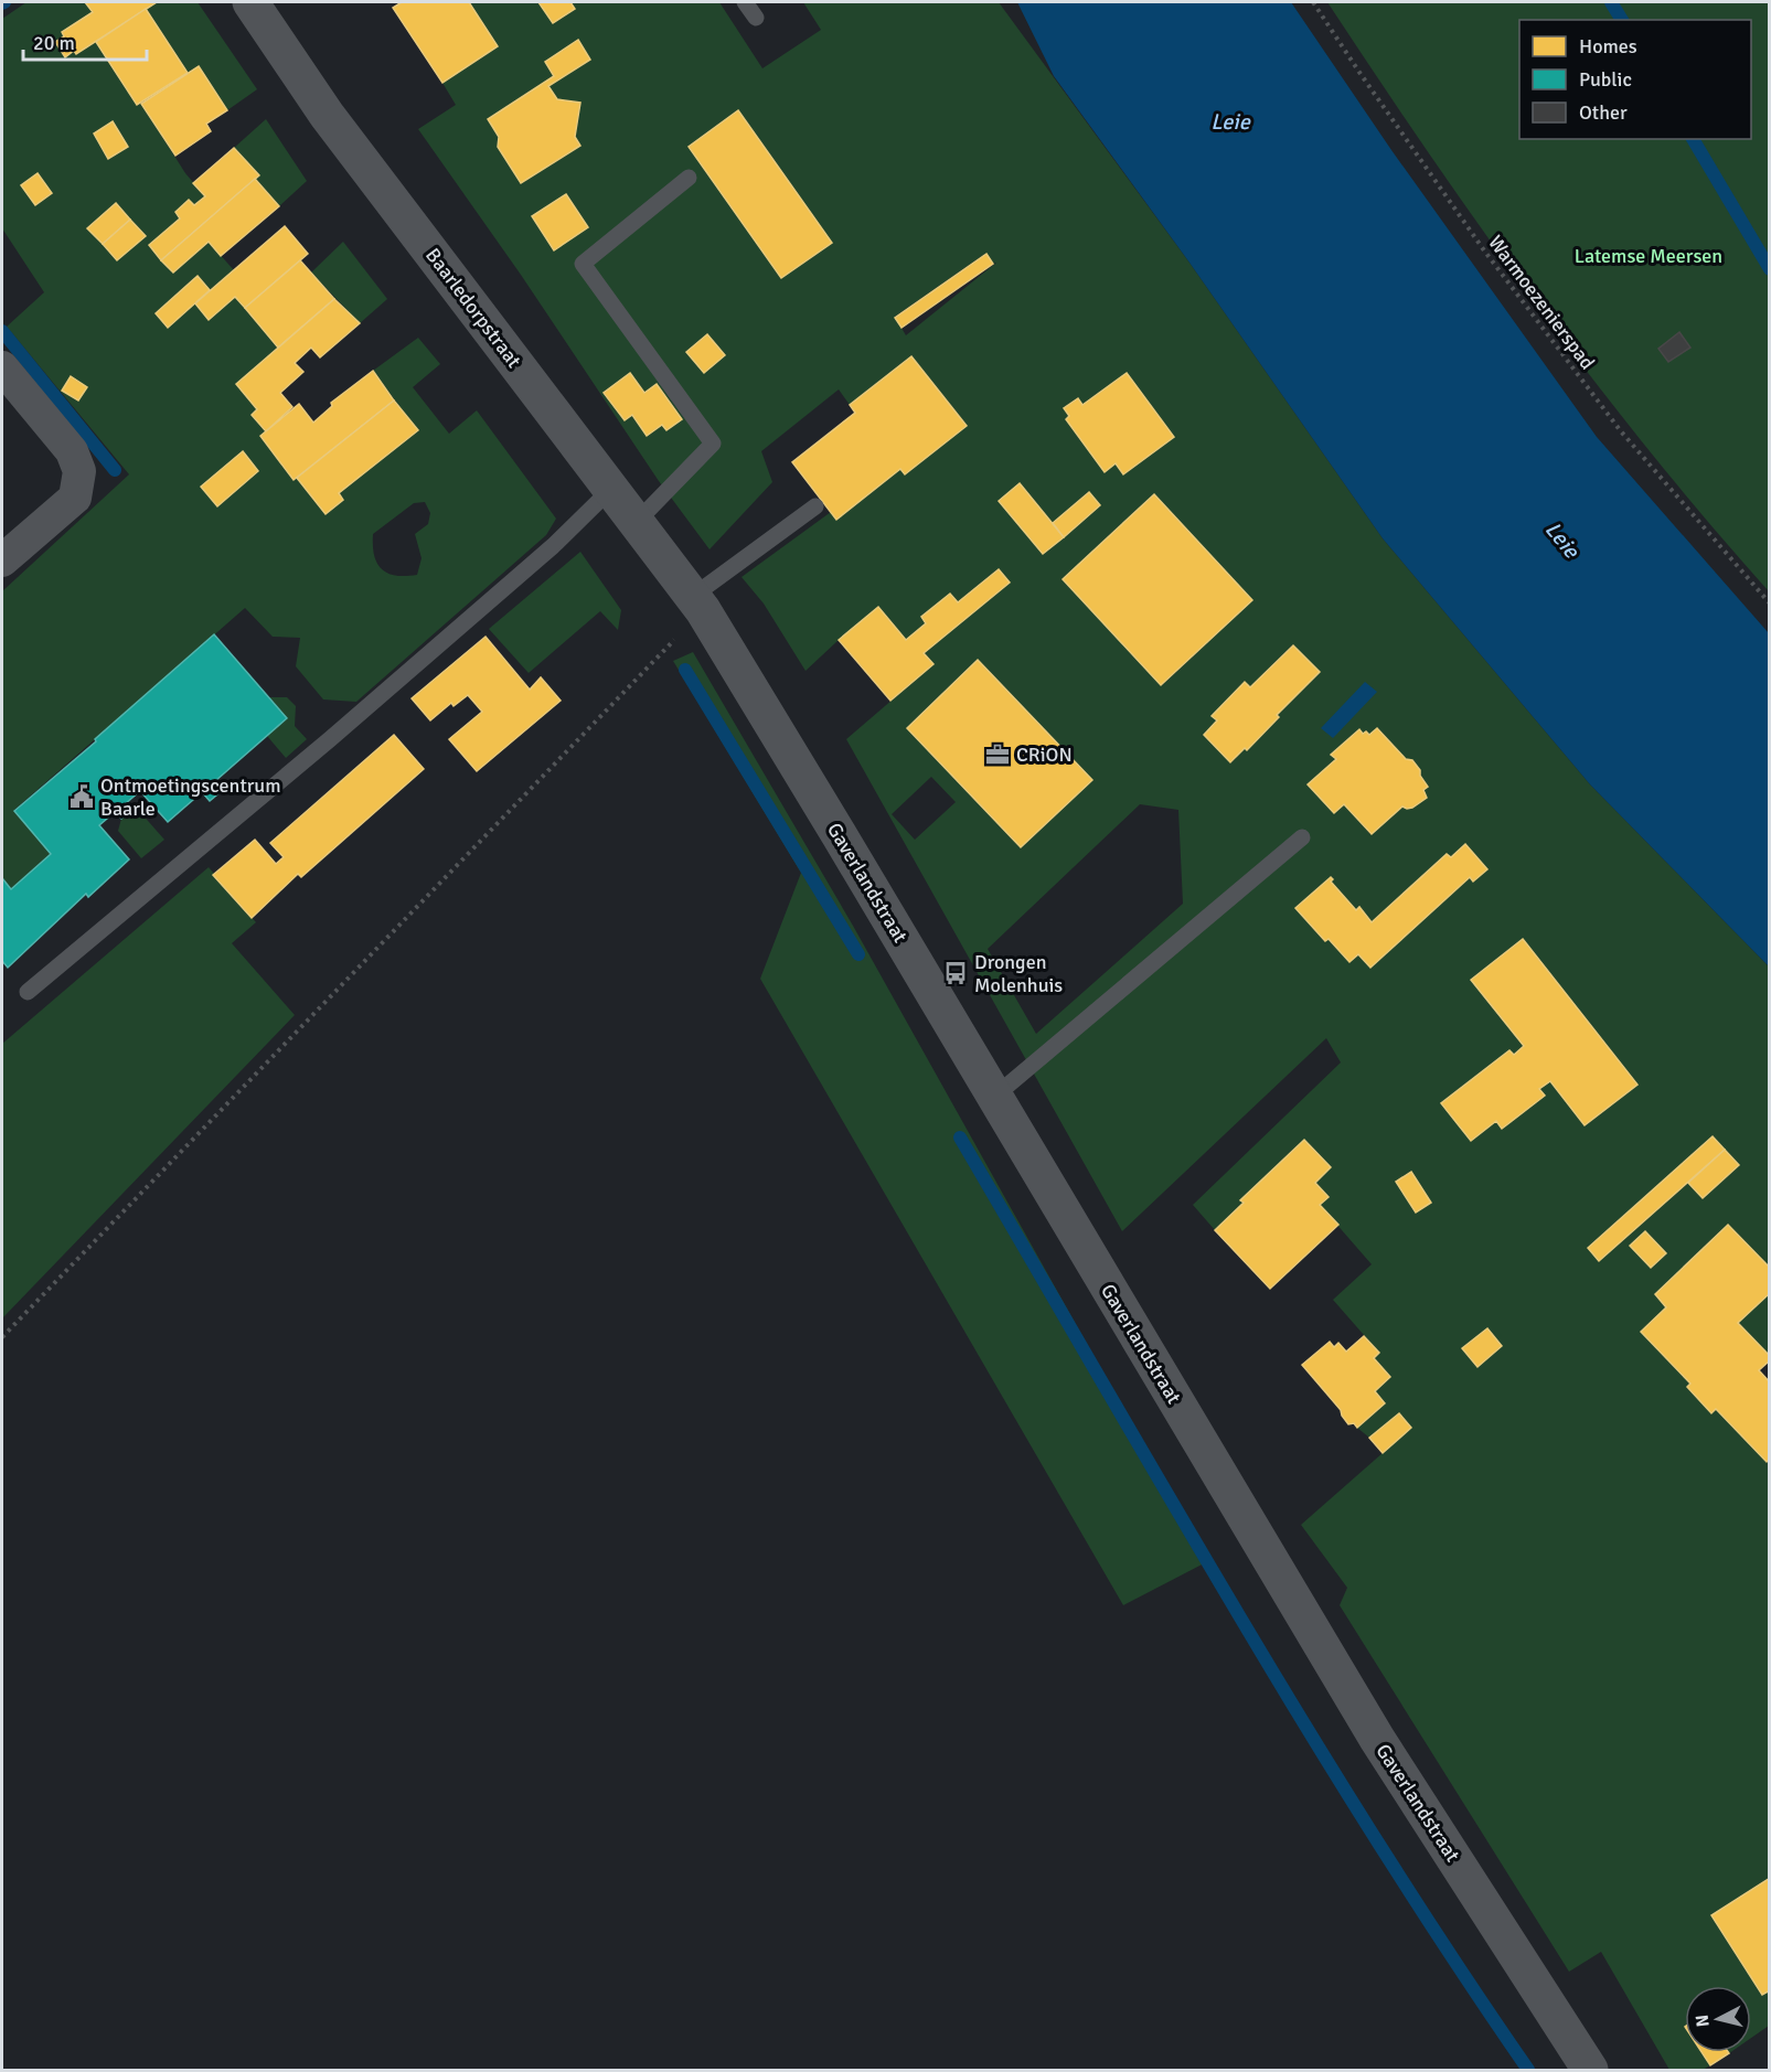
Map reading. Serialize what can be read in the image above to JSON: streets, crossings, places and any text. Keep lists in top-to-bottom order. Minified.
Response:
{"streets":{"main road":["Baarledorpstraat","Gaverlandstraat"],"path":["Warmoezenierspad"]},"crossings":[["Baarledorpstraat","Gaverlandstraat"]],"water":["Leie"],"parks":["Latemse Meersen"],"places":{"office":["CRiON"],"public building":["Ontmoetingscentrum Baarle"],"bus stop":["Drongen Molenhuis"]},"legend":["Homes","Public","Other"],"scale_bar":"20 m","north":"left"}
